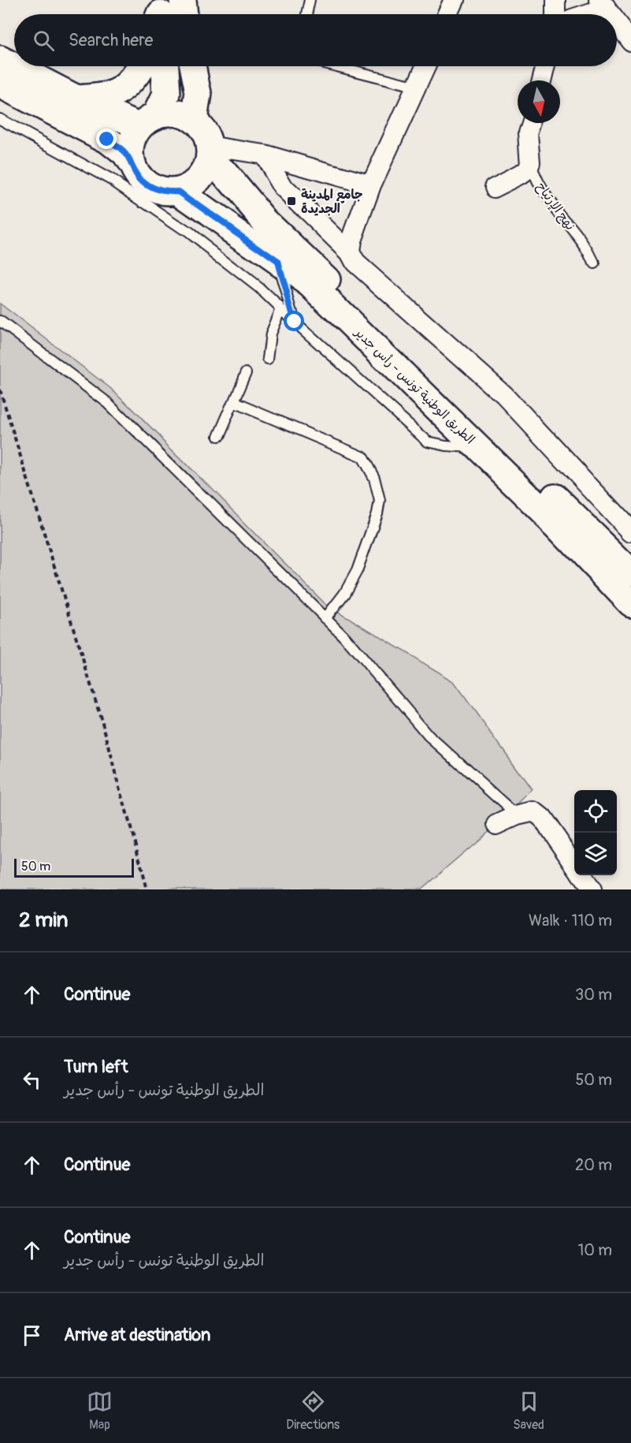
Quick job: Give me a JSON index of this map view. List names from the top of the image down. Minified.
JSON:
{"streets":{"main road":["الطريق الوطنية تونس - رأس جدير"],"street":["نهج الإرتياح"]},"places":{"transit":["جامع المدينة الجديدة"]},"scale_bar":"50 m","north":"bottom","page":{"search":"Search here","scale":"50 m","heading":["2 min","Walk · 110 m"],"list":[["Continue","30 m"],["Turn left","الطريق الوطنية تونس - رأس جدير","50 m"],["Continue","20 m"],["Continue","الطريق الوطنية تونس - رأس جدير","10 m"],"Arrive at destination"],"nav":["Map","Directions","Saved"]}}
